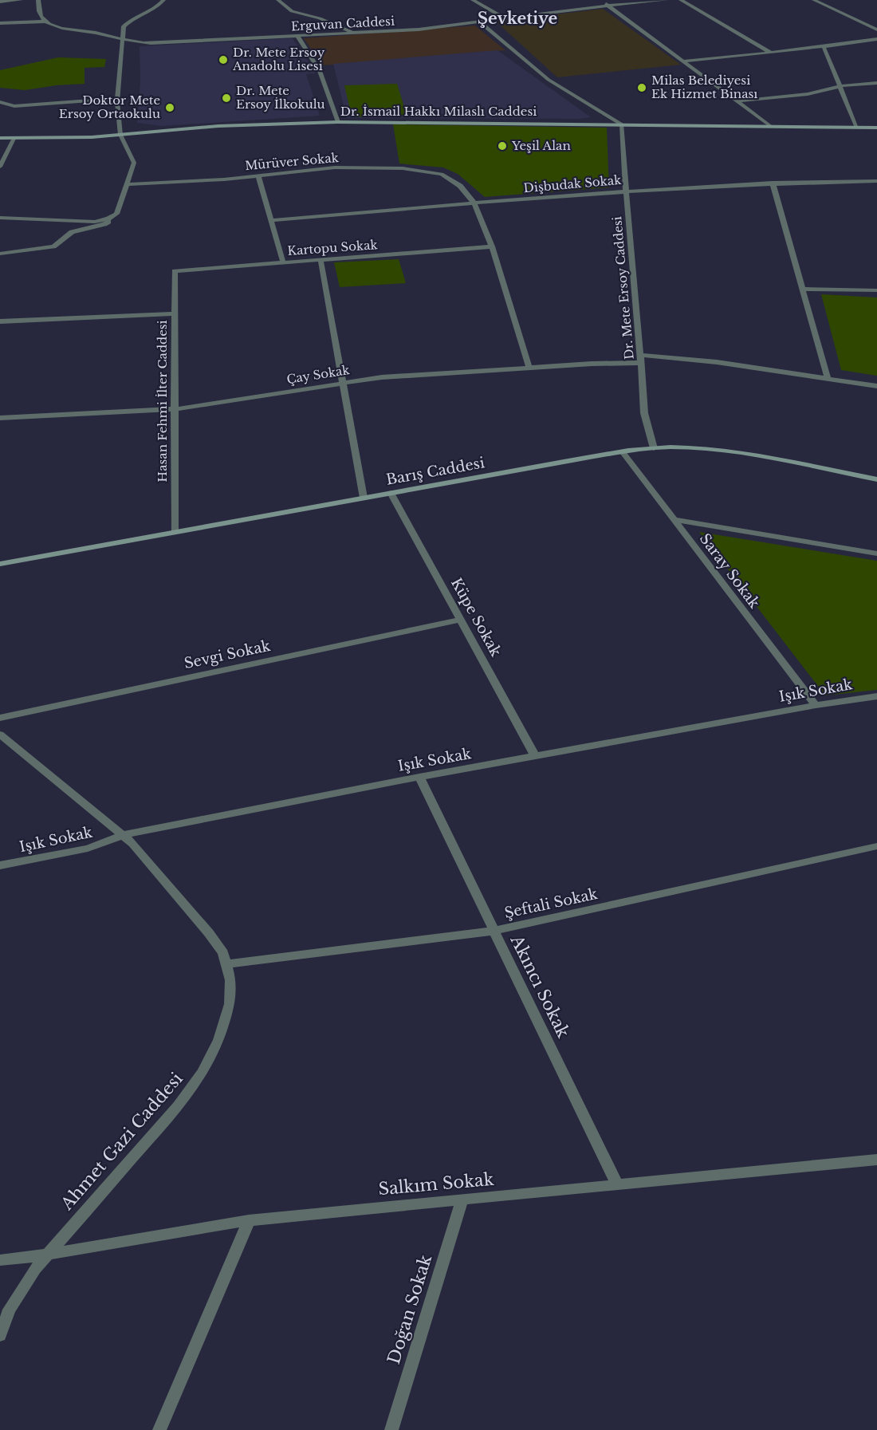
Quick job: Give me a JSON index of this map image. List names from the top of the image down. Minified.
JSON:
{"streets":{"street":["Erguvan Caddesi","Dr. İsmail Hakkı Milaslı Caddesi","Mürüver Sokak","Dişbudak Sokak","Kartopu Sokak","Dr. Mete Ersoy Caddesi","Çay Sokak","Hasan Fehmi İlter Caddesi","Barış Caddesi","Saray Sokak","Küpe Sokak","Sevgi Sokak","Işık Sokak","Şeftali Sokak","Akıncı Sokak","Ahmet Gazi Caddesi","Salkım Sokak","Doğan Sokak"]},"crossings":[["Dr. İsmail Hakkı Milaslı Caddesi","Dr. Mete Ersoy Caddesi"],["Mürüver Sokak","Dişbudak Sokak"],["Mürüver Sokak","Kartopu Sokak"],["Mürüver Sokak","Çay Sokak"],["Dişbudak Sokak","Dr. Mete Ersoy Caddesi"],["Kartopu Sokak","Hasan Fehmi İlter Caddesi"],["Dr. Mete Ersoy Caddesi","Çay Sokak"],["Dr. Mete Ersoy Caddesi","Barış Caddesi"],["Çay Sokak","Hasan Fehmi İlter Caddesi"],["Hasan Fehmi İlter Caddesi","Barış Caddesi"],["Barış Caddesi","Saray Sokak"],["Barış Caddesi","Küpe Sokak"],["Saray Sokak","Işık Sokak"],["Küpe Sokak","Sevgi Sokak"],["Küpe Sokak","Işık Sokak"],["Işık Sokak","Akıncı Sokak"],["Işık Sokak","Ahmet Gazi Caddesi"],["Şeftali Sokak","Akıncı Sokak"],["Şeftali Sokak","Ahmet Gazi Caddesi"],["Akıncı Sokak","Salkım Sokak"],["Ahmet Gazi Caddesi","Salkım Sokak"],["Salkım Sokak","Doğan Sokak"]],"districts":["Şevketiye"],"places":["Dr. Mete Ersoy Anadolu Lisesi","Milas Belediyesi Ek Hizmet Binası","Dr. Mete Ersoy İlkokulu","Doktor Mete Ersoy Ortaokulu","Yeşil Alan"]}
